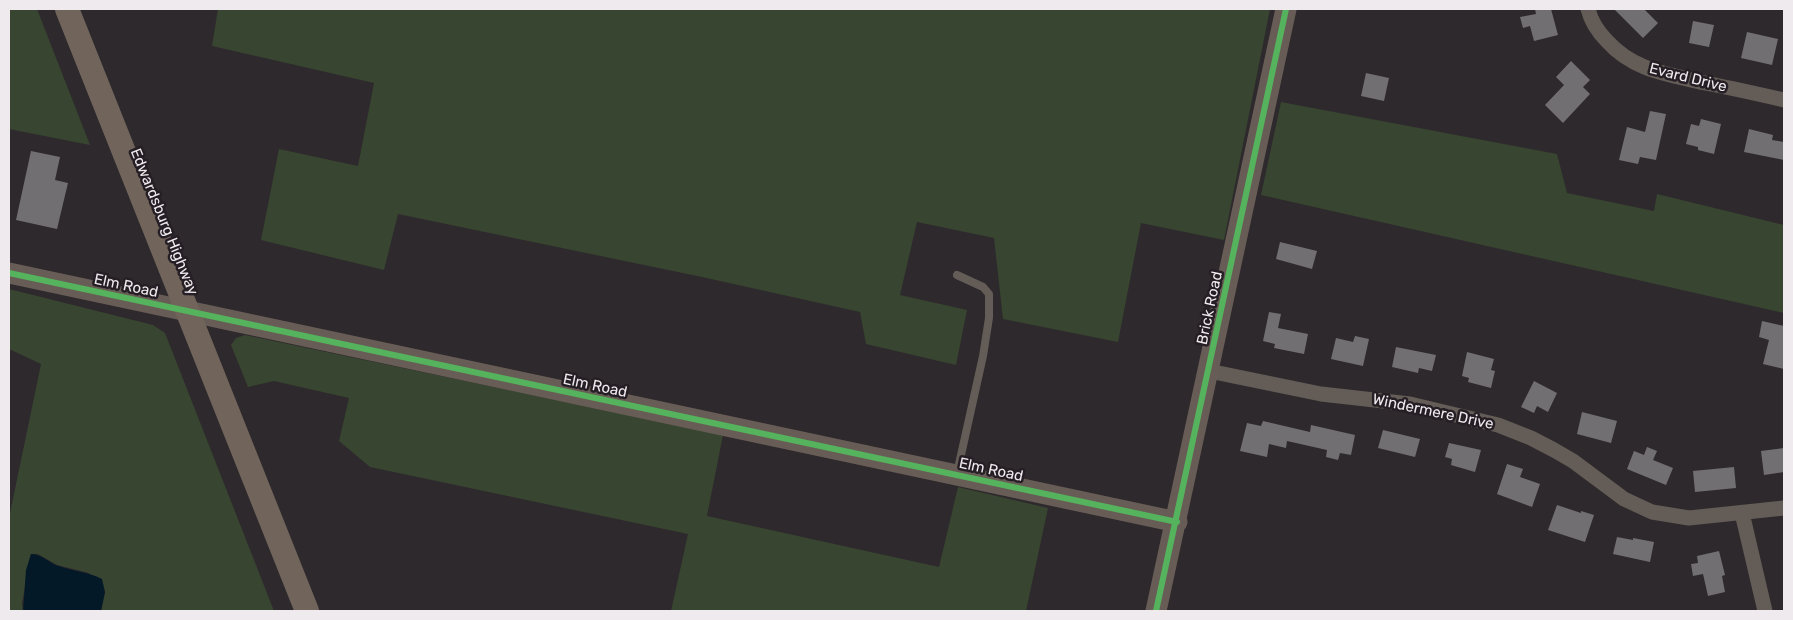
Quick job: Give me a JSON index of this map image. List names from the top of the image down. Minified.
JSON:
{"streets":{"main road":["Edwardsburg Highway"],"street":["Evard Drive","Elm Road","Brick Road","Windermere Drive"]},"crossings":[["Edwardsburg Highway","Elm Road"],["Elm Road","Brick Road"],["Brick Road","Windermere Drive"]]}
